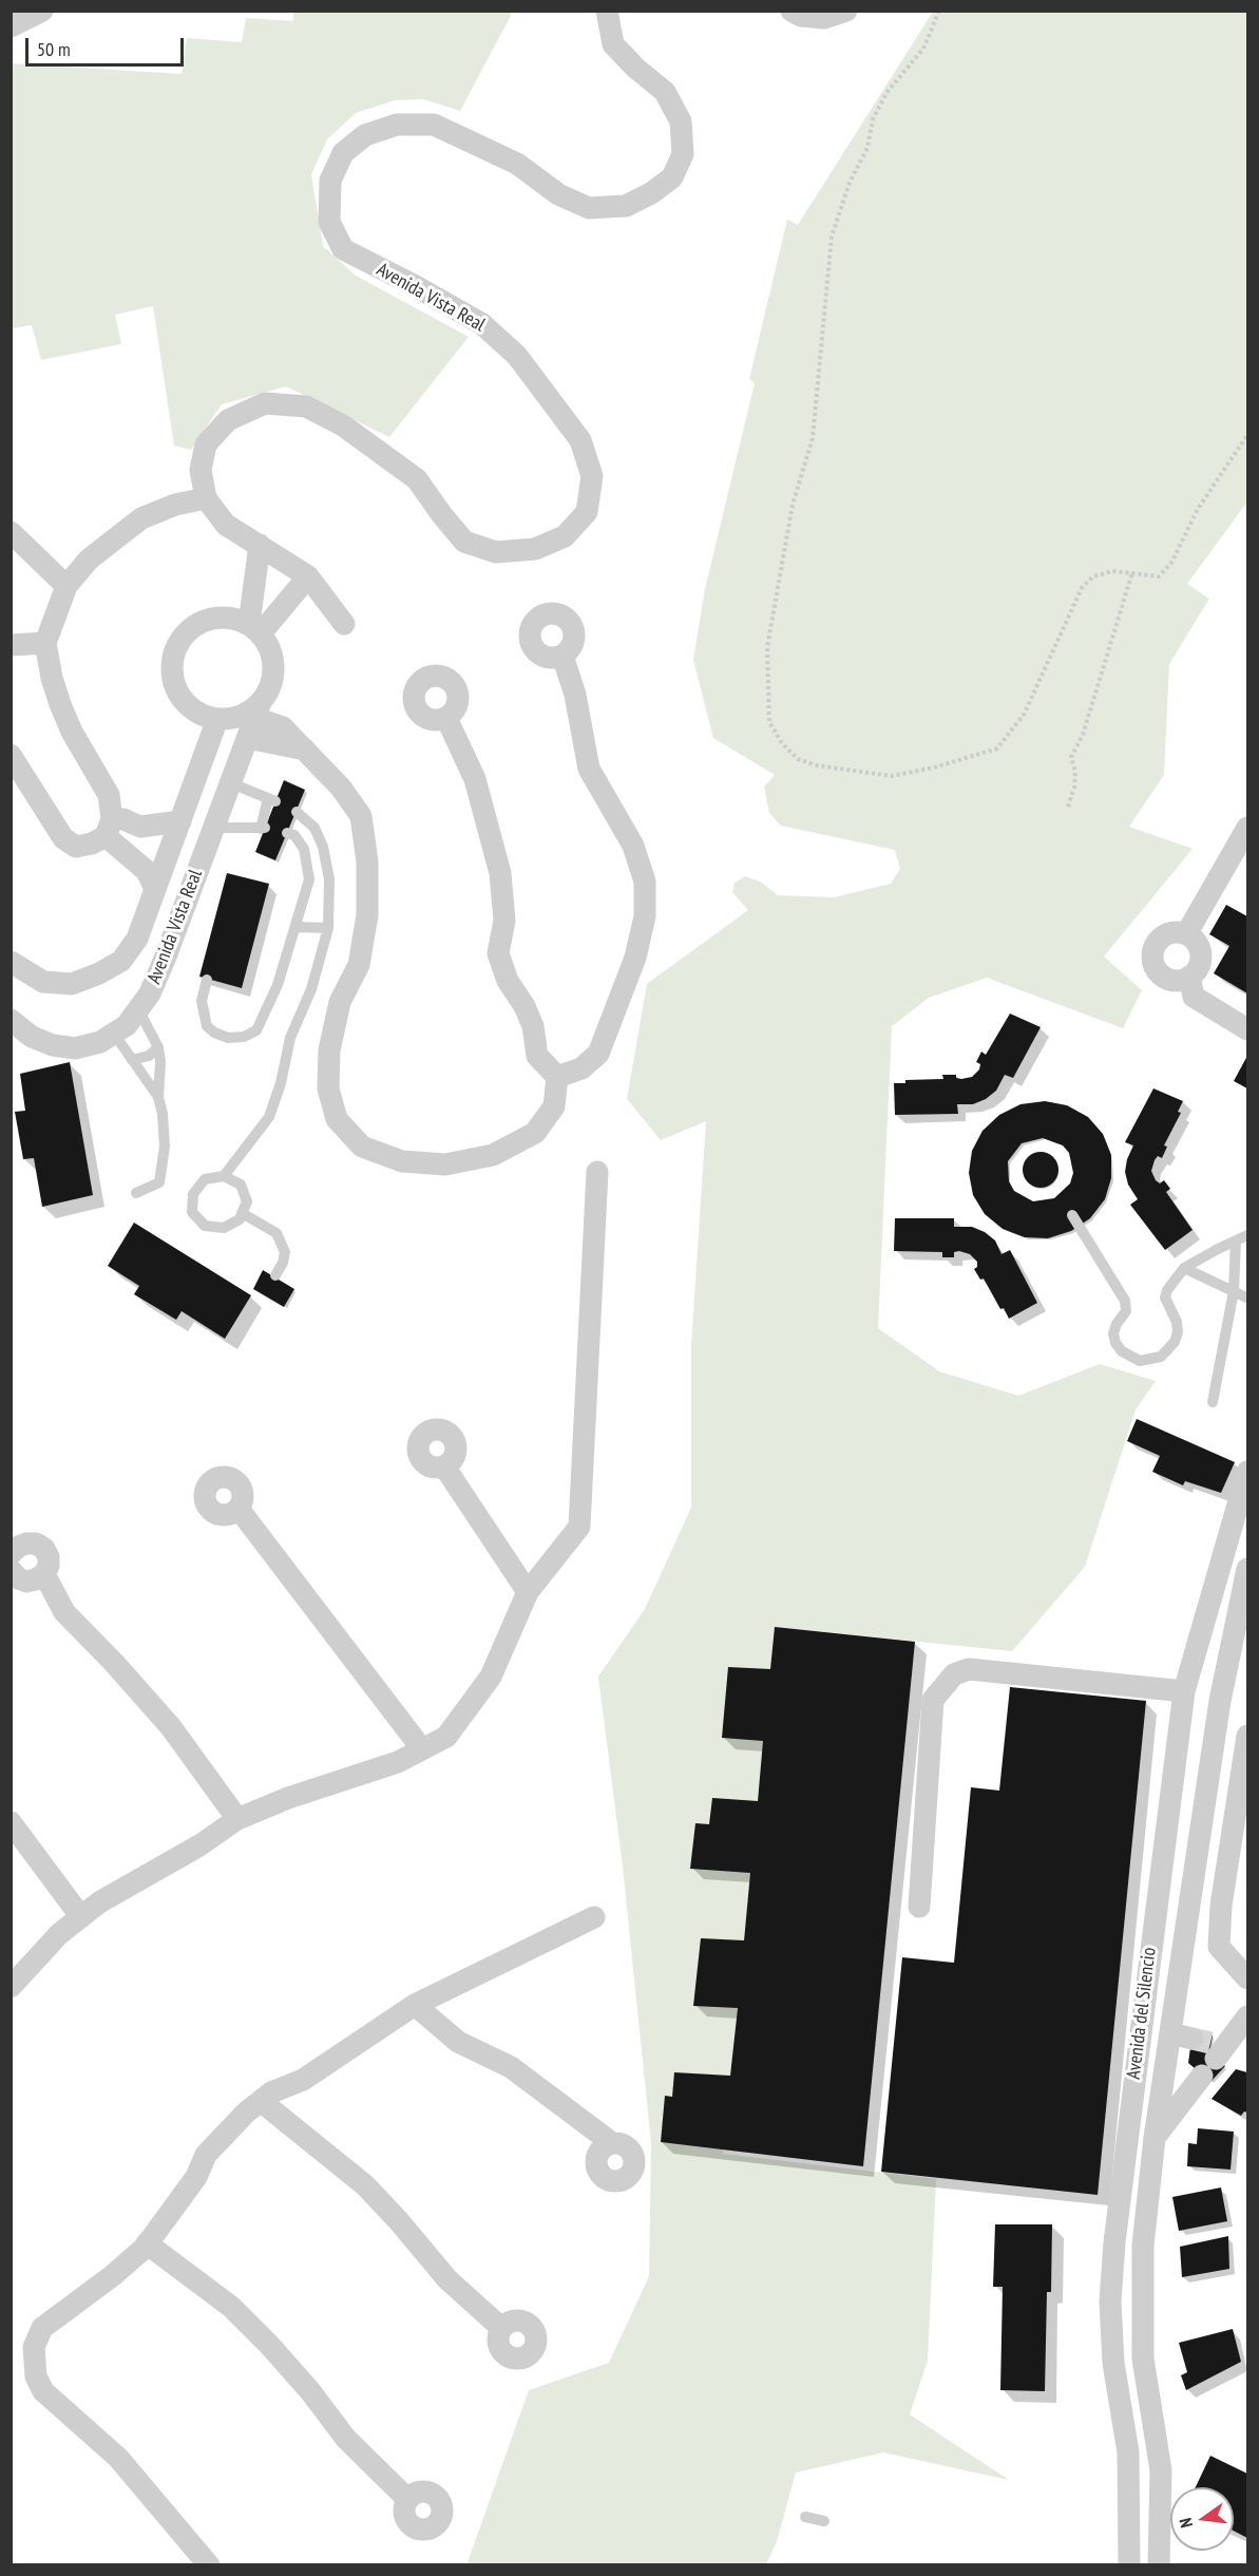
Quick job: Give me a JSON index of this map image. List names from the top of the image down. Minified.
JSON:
{"streets":{"street":["Avenida Vista Real","Avenida del Silencio"]},"scale_bar":"50 m","north":"left"}
